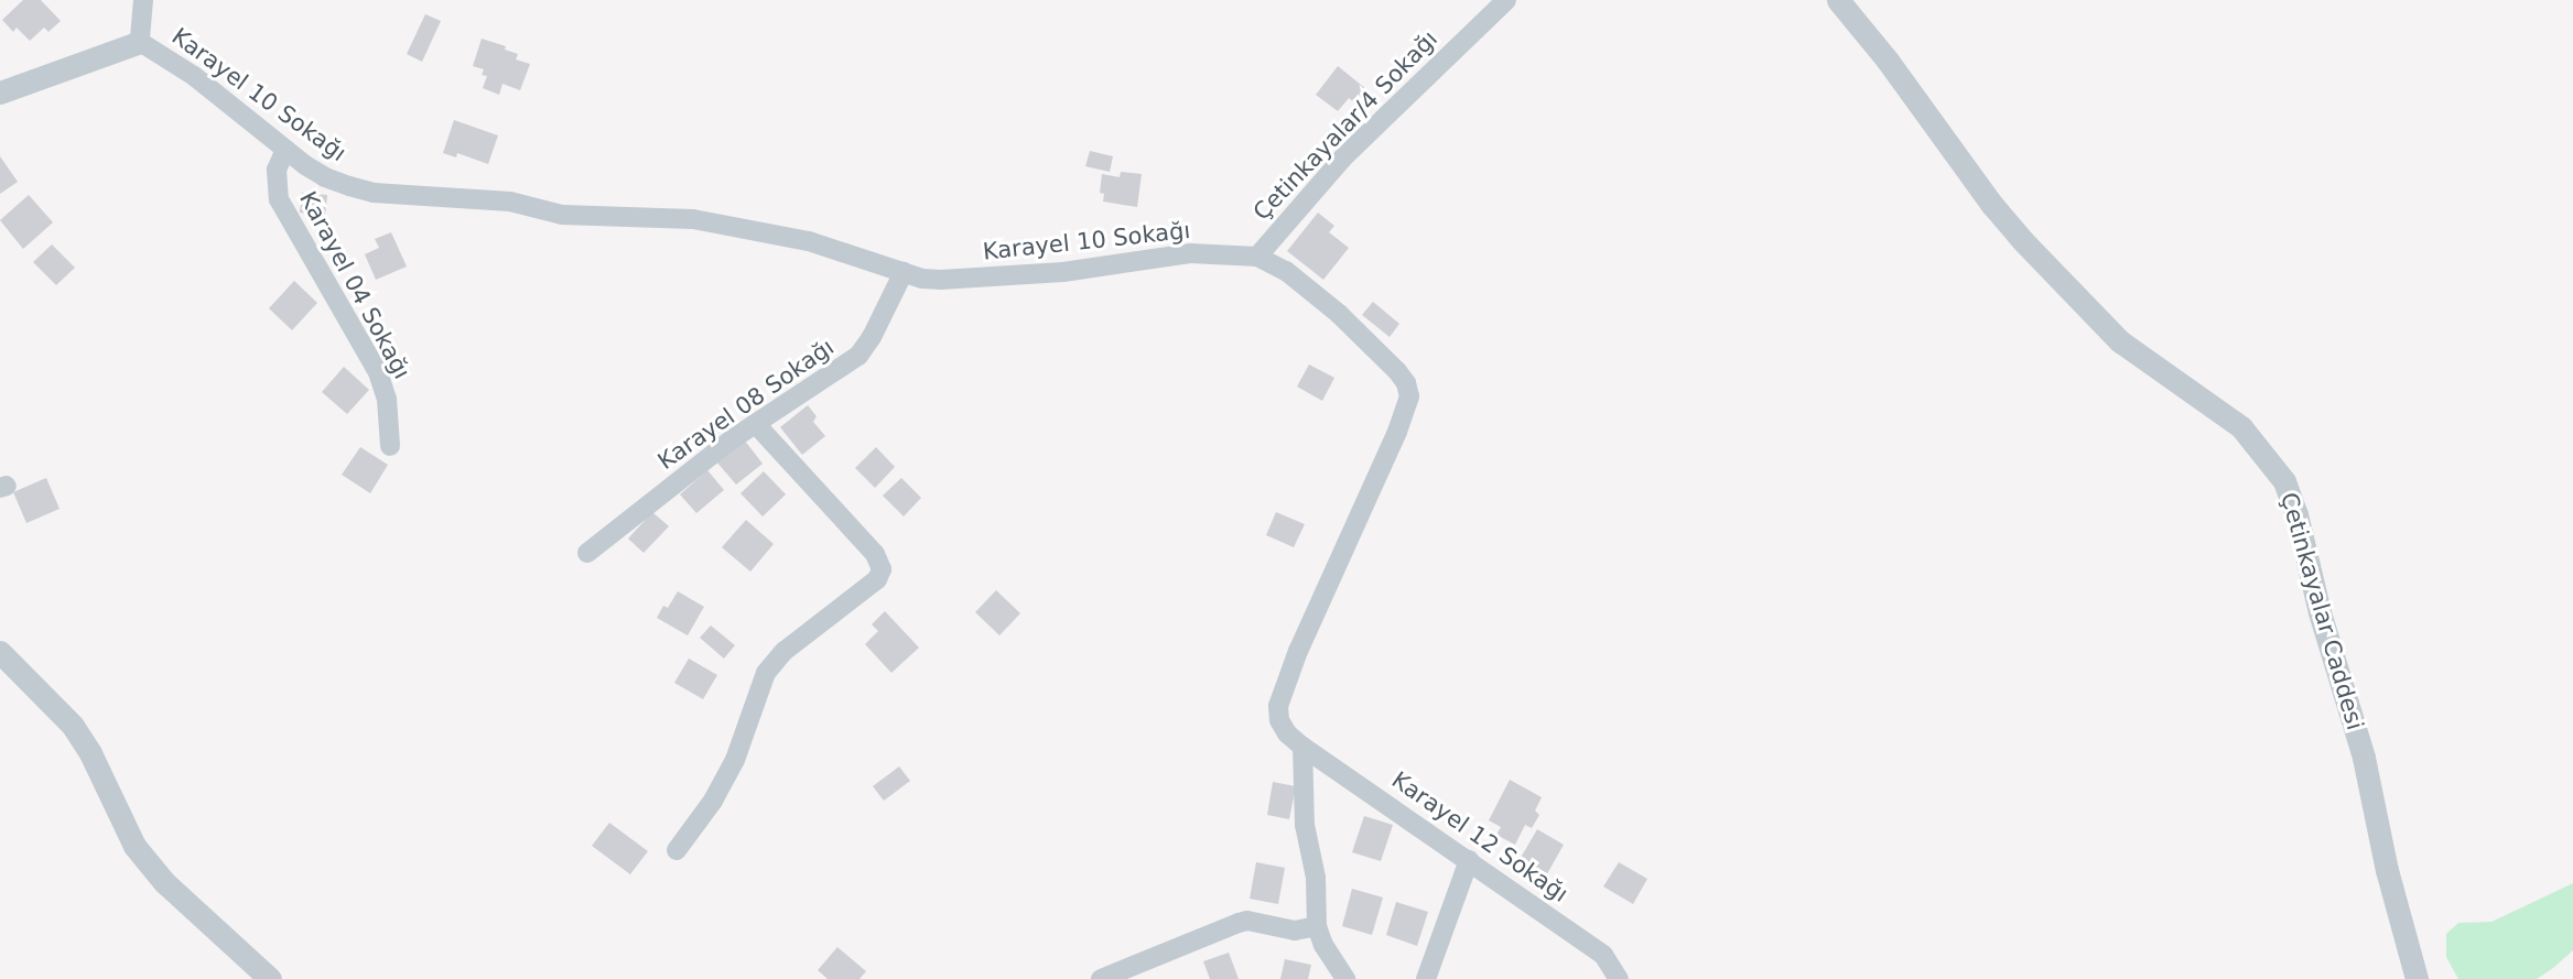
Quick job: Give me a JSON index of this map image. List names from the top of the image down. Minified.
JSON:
{"streets":{"street":["Karayel 10 Sokağı","Çetinkayalar/4 Sokağı","Karayel 04 Sokağı","Karayel 08 Sokağı","Çetinkayalar Caddesi","Karayel 12 Sokağı"]},"crossings":[["Karayel 10 Sokağı","Çetinkayalar/4 Sokağı"],["Karayel 10 Sokağı","Karayel 04 Sokağı"],["Karayel 10 Sokağı","Karayel 08 Sokağı"],["Karayel 10 Sokağı","Karayel 12 Sokağı"]]}
